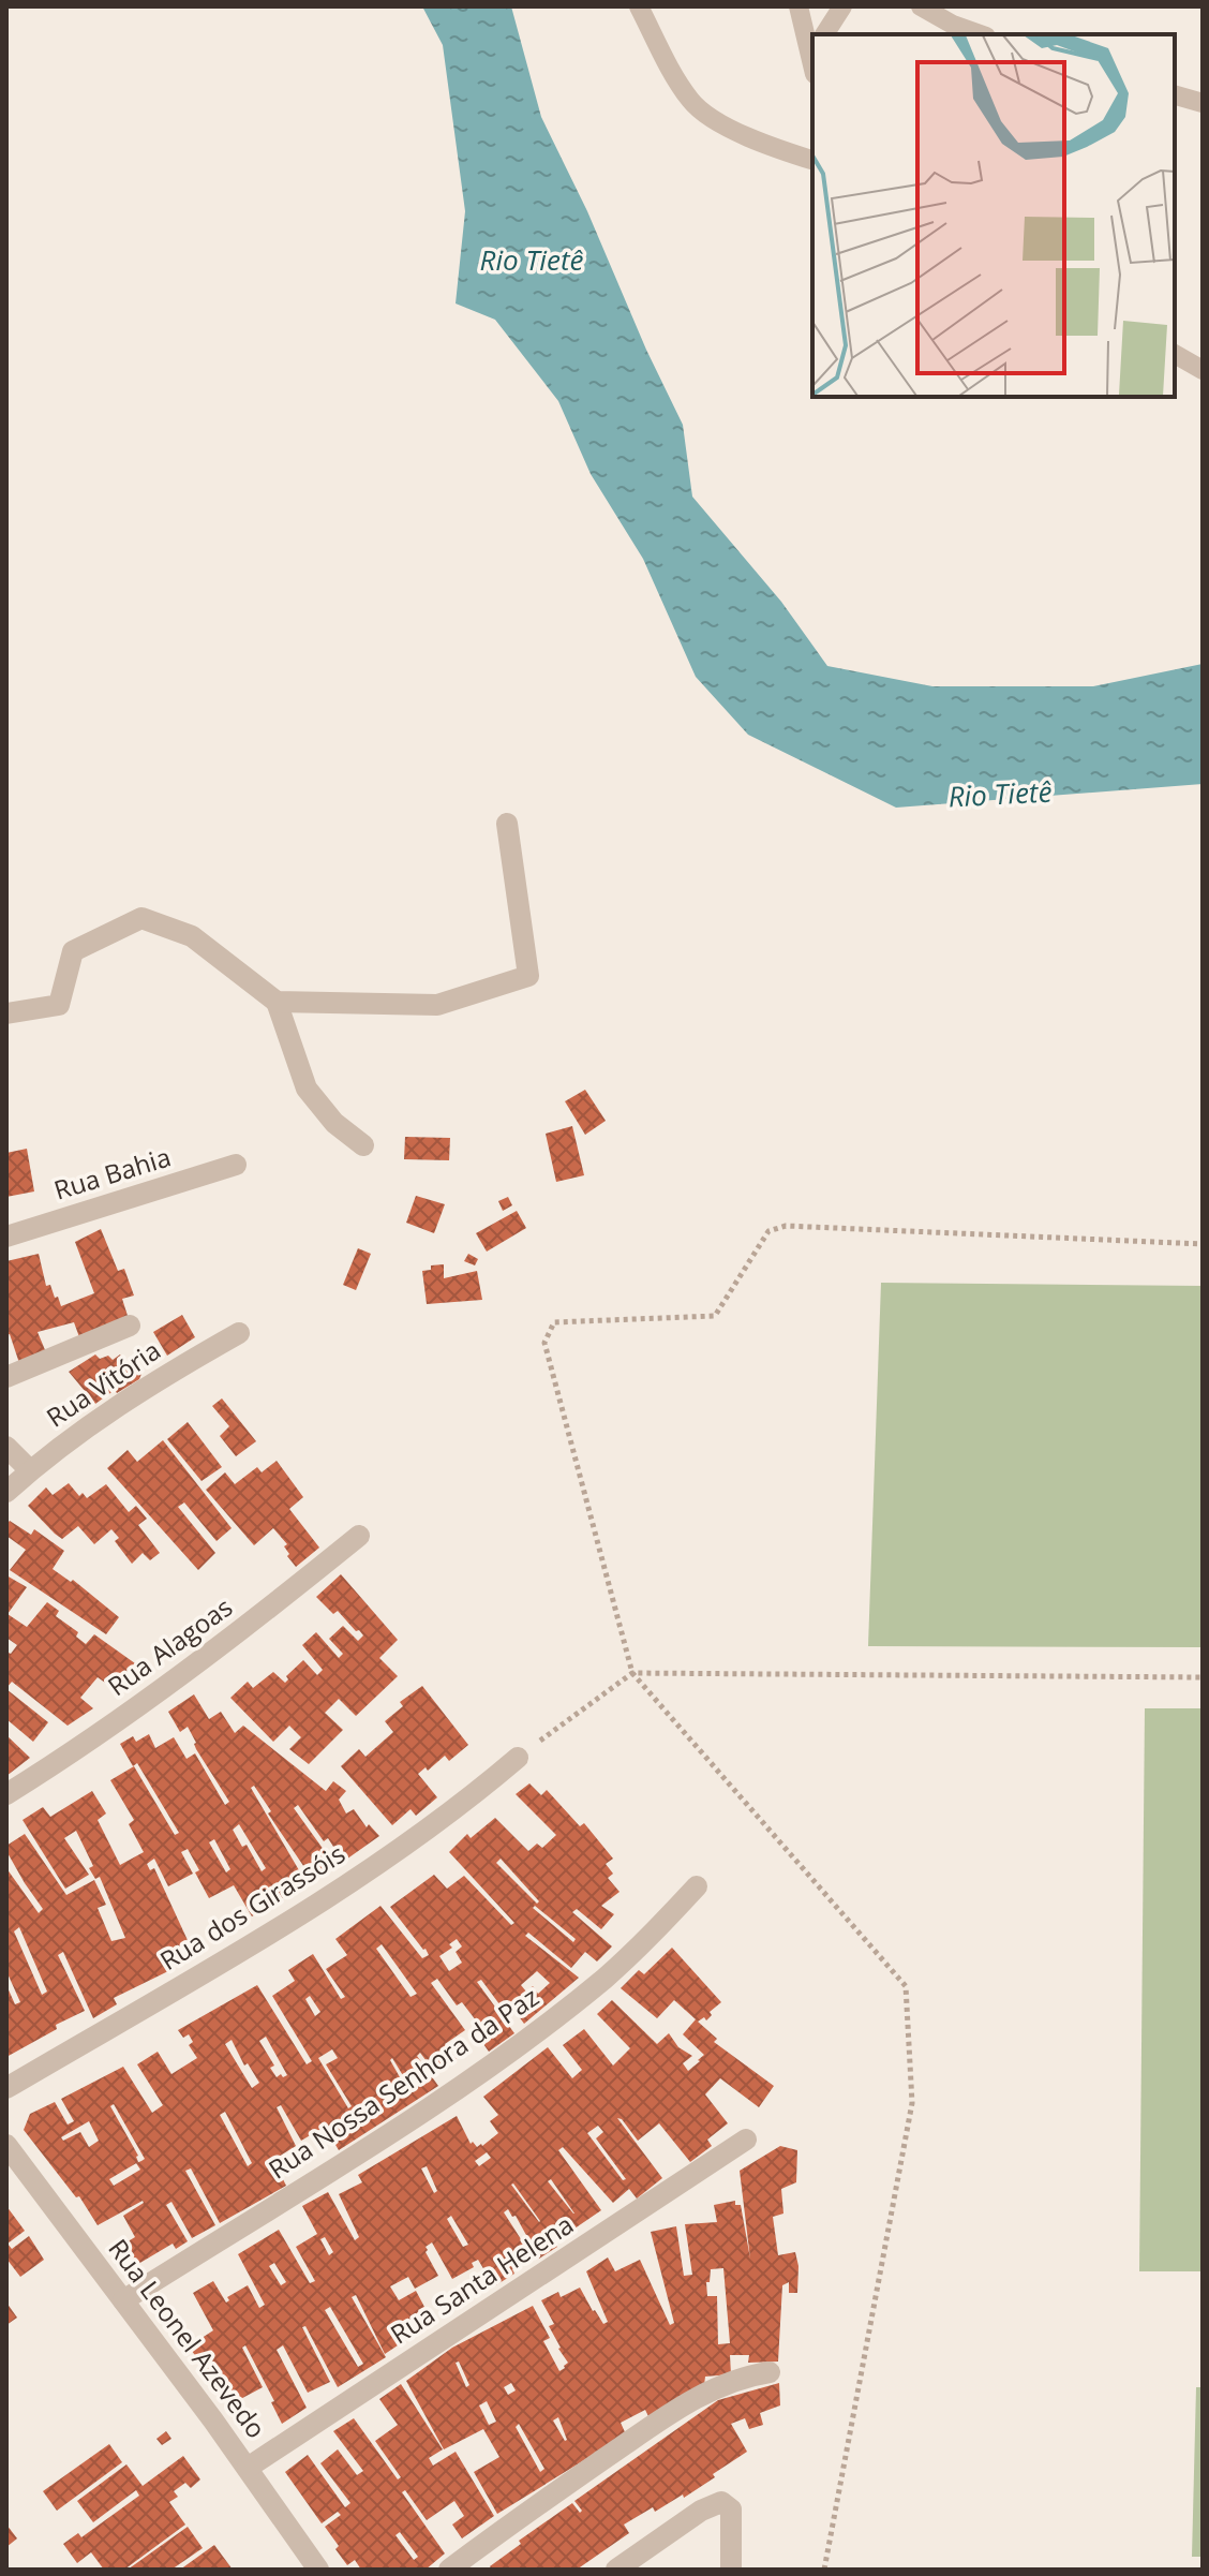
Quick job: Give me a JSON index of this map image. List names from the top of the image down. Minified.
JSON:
{"streets":{"street":["Rua Bahia","Rua Vitória","Rua Alagoas","Rua dos Girassóis","Rua Nossa Senhora da Paz","Rua Santa Helena","Rua Leonel Azevedo"]},"crossings":[["Rua Nossa Senhora da Paz","Rua Leonel Azevedo"],["Rua Santa Helena","Rua Leonel Azevedo"]],"water":["Rio Tietê"]}
